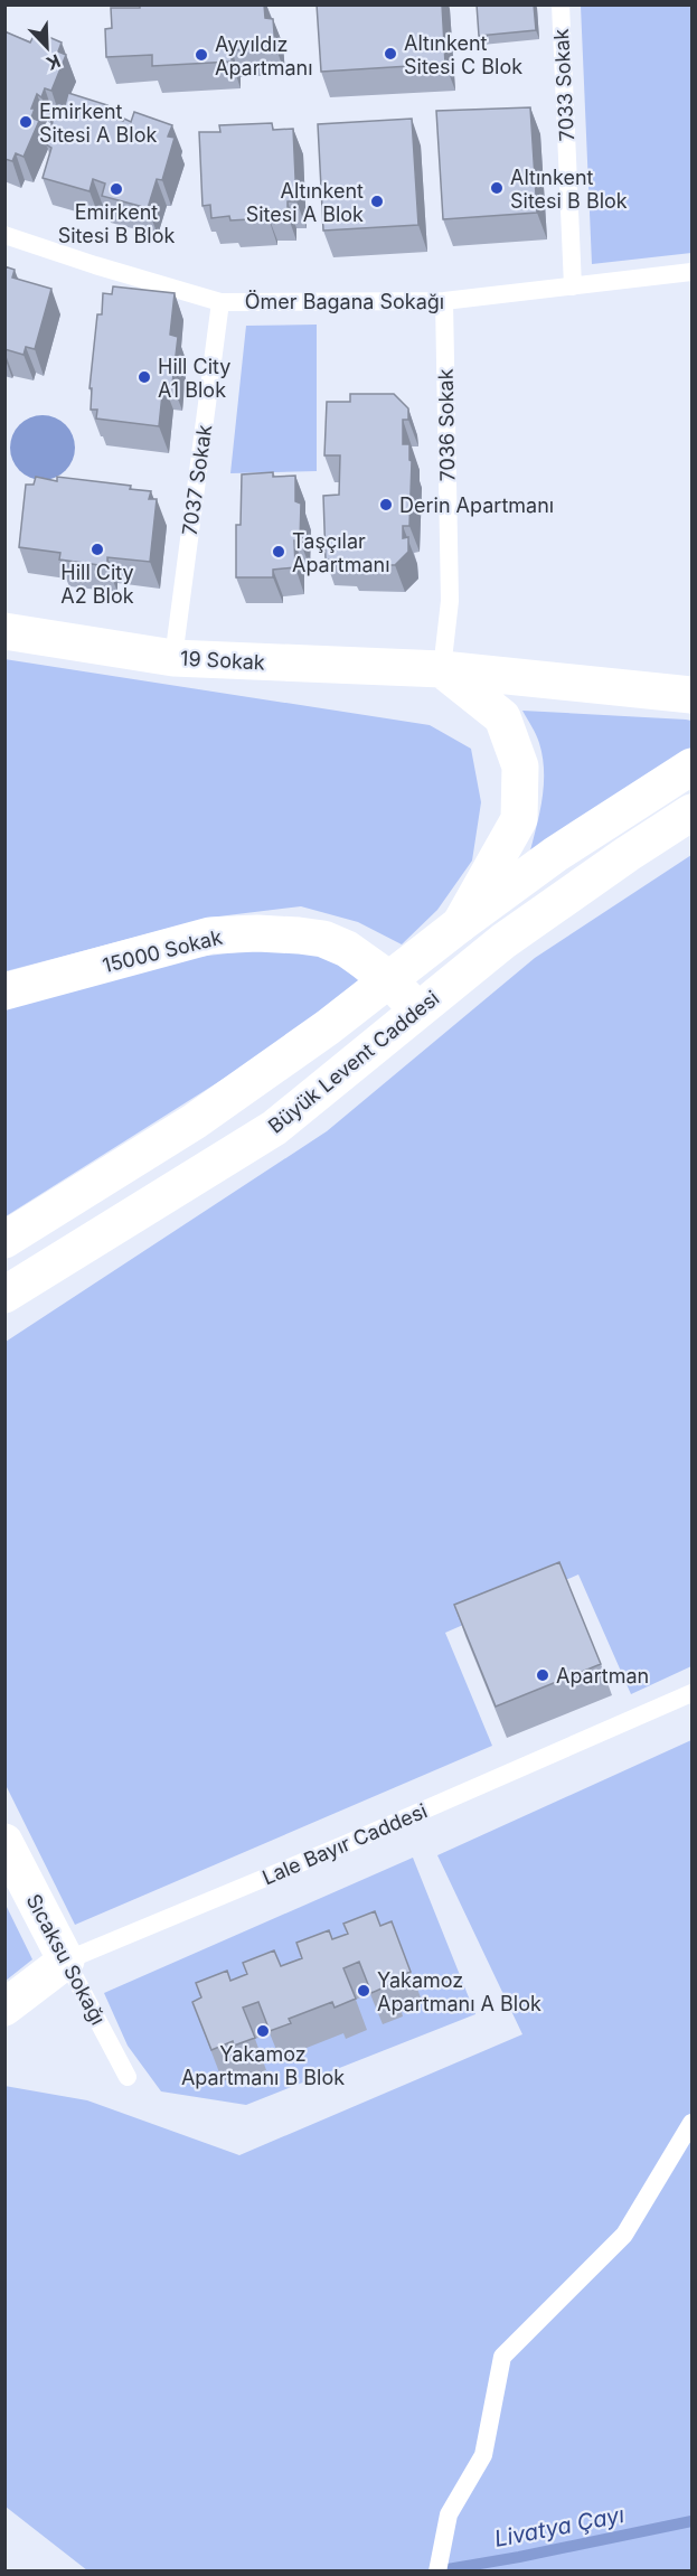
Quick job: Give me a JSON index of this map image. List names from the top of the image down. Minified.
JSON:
{"streets":{"street":["19 Sokak","15000 Sokak","Büyük Levent Caddesi","Lale Bayır Caddesi","Sıcaksu Sokağı"],"lane":["7033 Sokak","Ömer Bagana Sokağı","7036 Sokak","7037 Sokak"]},"crossings":[["7033 Sokak","Ömer Bagana Sokağı"],["Ömer Bagana Sokağı","7036 Sokak"],["Ömer Bagana Sokağı","7037 Sokak"],["7036 Sokak","19 Sokak"],["7037 Sokak","19 Sokak"],["15000 Sokak","Büyük Levent Caddesi"],["Lale Bayır Caddesi","Sıcaksu Sokağı"]],"water":["Livatya Çayı"],"places":["Altınkent Sitesi C Blok","Ayyıldız Apartmanı","Emirkent Sitesi A Blok","Altınkent Sitesi B Blok","Emirkent Sitesi B Blok","Altınkent Sitesi A Blok","Hill City A1 Blok","Derin Apartmanı","Hill City A2 Blok","Taşçılar Apartmanı","Apartman","Yakamoz Apartmanı A Blok","Yakamoz Apartmanı B Blok"],"north":"bottom right"}
